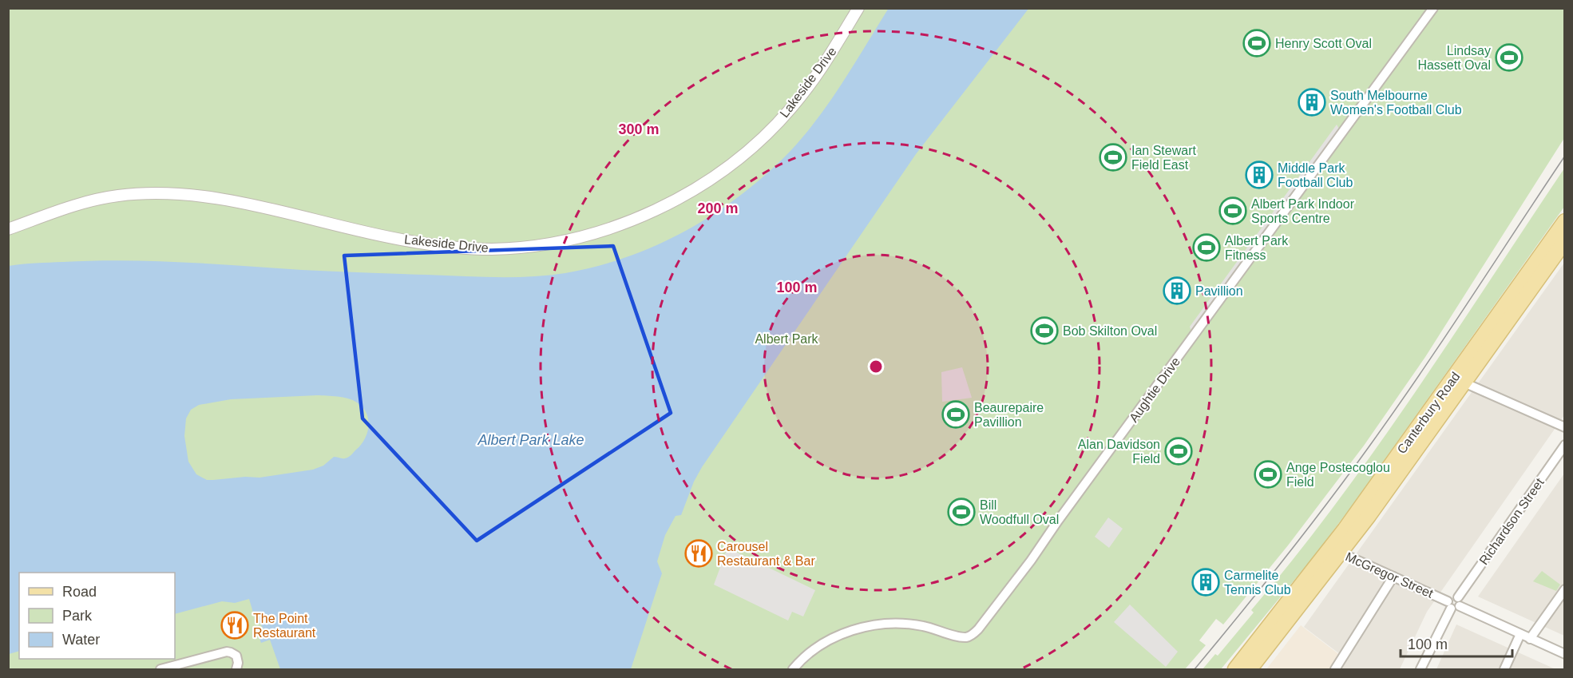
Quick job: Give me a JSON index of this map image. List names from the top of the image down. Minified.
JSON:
{"streets":{"main road":["Canterbury Road"],"street":["Lakeside Drive","Aughtie Drive","Richardson Street","McGregor Street"]},"crossings":[["Canterbury Road","McGregor Street"],["Richardson Street","McGregor Street"]],"water":["Albert Park Lake"],"parks":["Albert Park"],"places":{"sports":["Henry Scott Oval","Lindsay Hassett Oval","Ian Stewart Field East","Albert Park Indoor Sports Centre","Albert Park Fitness","Bob Skilton Oval","Beaurepaire Pavillion","Alan Davidson Field","Ange Postecoglou Field","Bill Woodfull Oval"],"building":["South Melbourne Women's Football Club","Middle Park Football Club","Pavillion","Carmelite Tennis Club"],"restaurant":["Carousel Restaurant & Bar","The Point Restaurant"]},"legend":["Road","Park","Water"],"scale_bar":"100 m","rings":["300 m","200 m","100 m"]}
